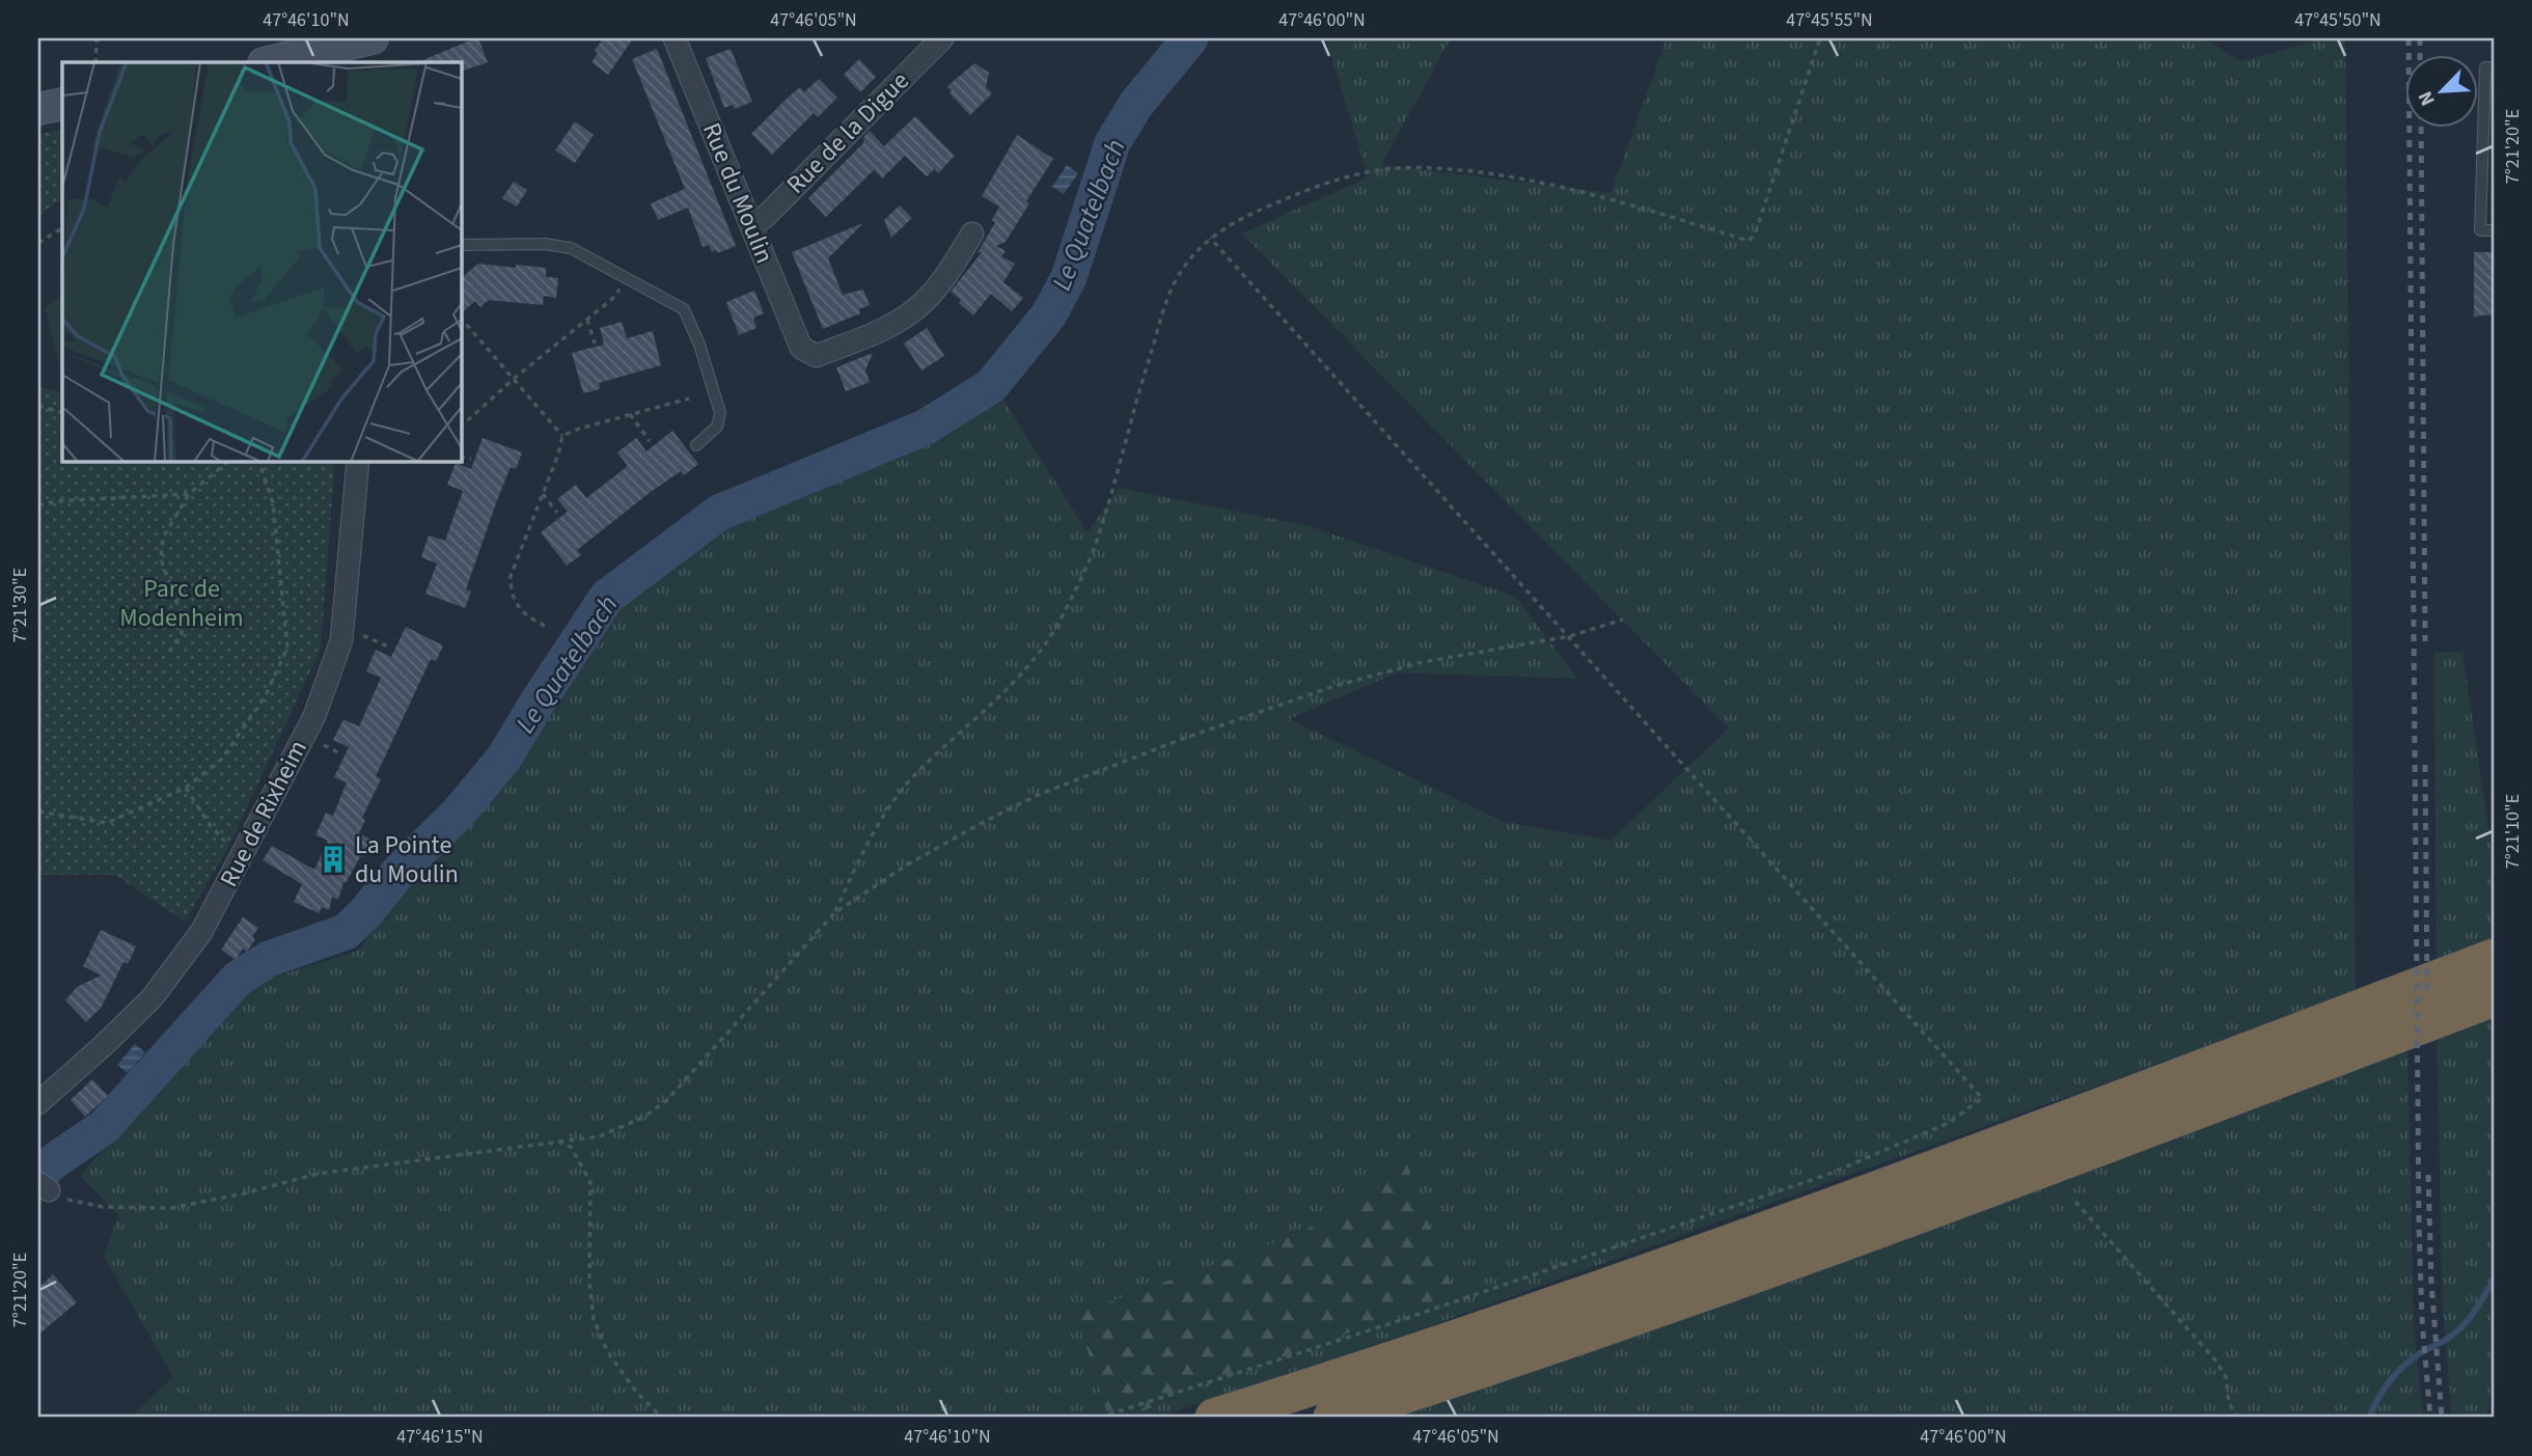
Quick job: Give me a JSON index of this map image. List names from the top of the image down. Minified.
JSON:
{"streets":{"street":["Rue de la Digue","Rue du Moulin","Rue de Rixheim"]},"crossings":[["Rue de la Digue","Rue du Moulin"]],"water":["Le Quatelbach"],"parks":["Parc de Modenheim"],"places":{"building":["La Pointe du Moulin"]},"north":"bottom left","coordinates":["47°46'10\"N","47°46'05\"N","47°46'00\"N","47°45'55\"N","47°45'50\"N","7°21'20\"E","7°21'30\"E","7°21'10\"E","47°46'15\"N"]}
